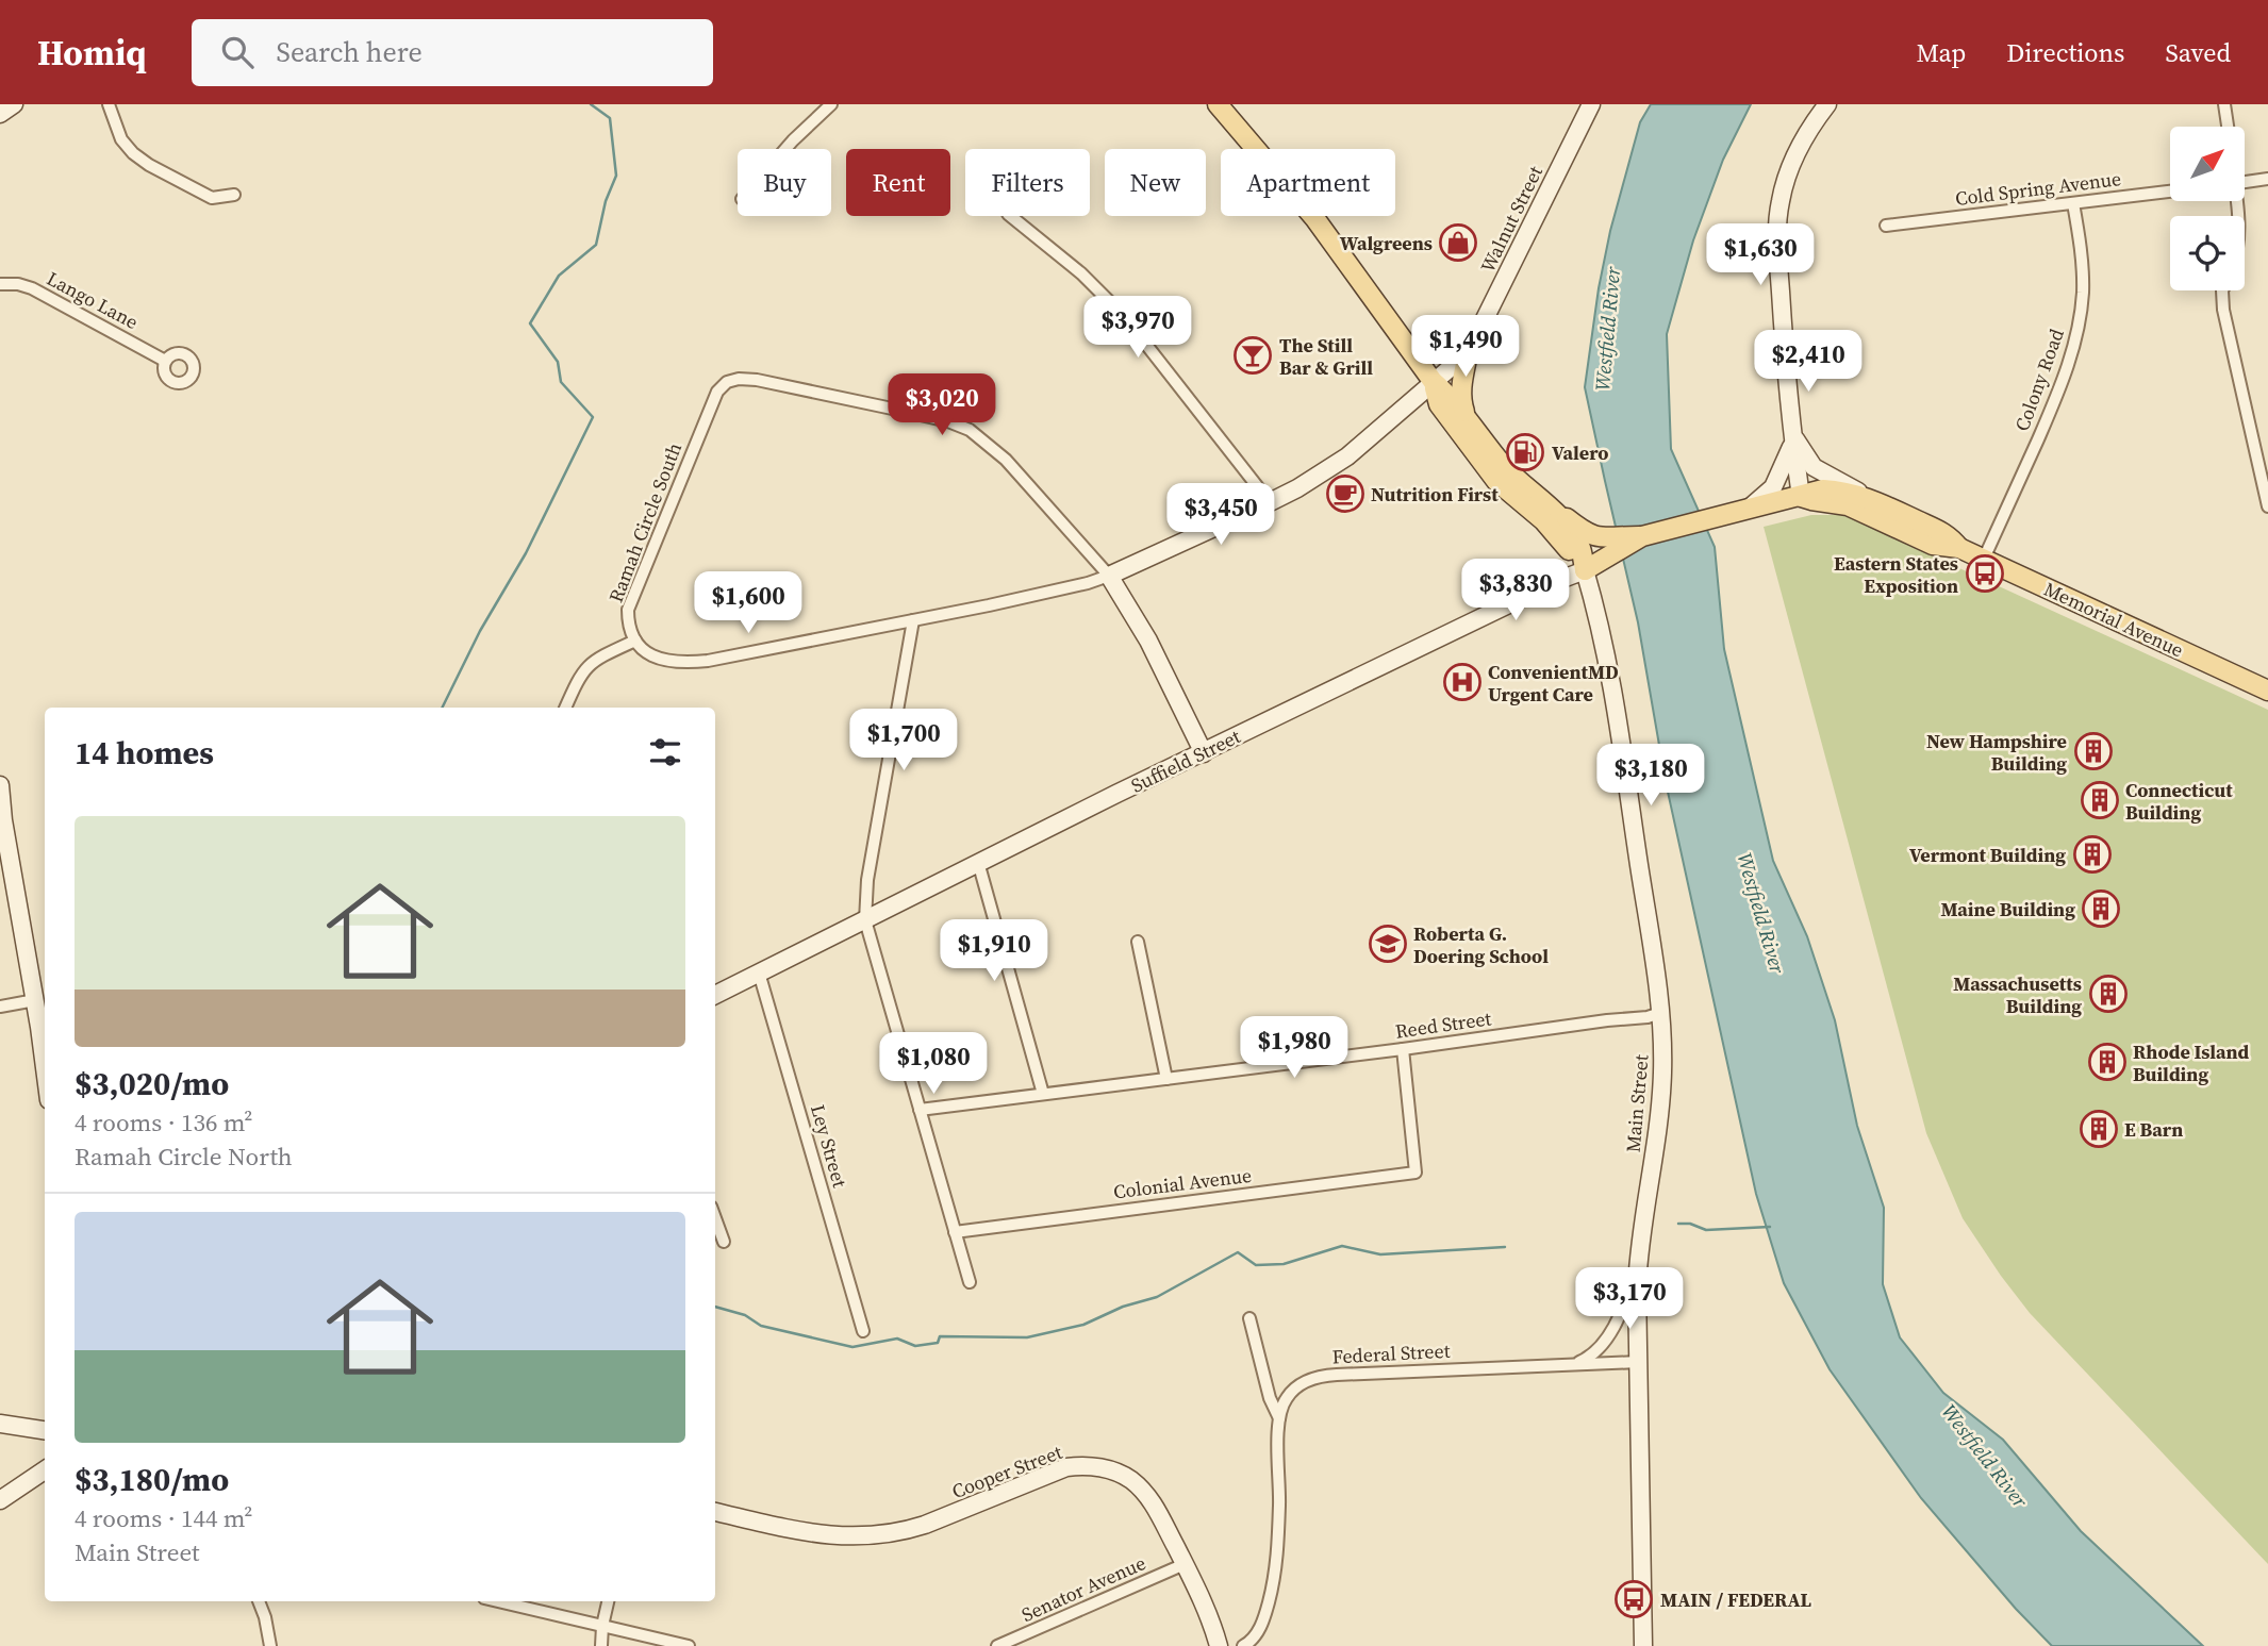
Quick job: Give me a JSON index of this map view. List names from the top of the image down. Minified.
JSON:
{"streets":{"main road":["Walnut Street","Memorial Avenue","Suffield Street","Main Street","Cooper Street"],"street":["Cold Spring Avenue","Lango Lane","Colony Road","Ramah Circle South","Reed Street","Ley Street","Colonial Avenue","Federal Street","Senator Avenue"]},"crossings":[["Cold Spring Avenue","Colony Road"],["Walnut Street","Ramah Circle South"],["Colony Road","Memorial Avenue"],["Memorial Avenue","Suffield Street"],["Suffield Street","Main Street"],["Suffield Street","Ley Street"],["Reed Street","Main Street"],["Reed Street","Colonial Avenue"],["Main Street","Federal Street"],["Cooper Street","Senator Avenue"]],"water":["Westfield River"],"places":{"shop":["Walgreens"],"bar":["The Still Bar & Grill"],"fuel station":["Valero"],"cafe":["Nutrition First"],"bus stop":["Eastern States Exposition","MAIN / FEDERAL"],"hospital":["ConvenientMD Urgent Care"],"building":["New Hampshire Building","Connecticut Building","Vermont Building","Maine Building","Massachusetts Building","Rhode Island Building","E Barn"],"school or university":["Roberta G. Doering School"]},"north":"top right","page":{"header":"Homiq","search":"Search here","nav":["Map","Directions","Saved"],"chip":["Buy","Rent","Filters","New","Apartment"],"price":["$1,630","$3,970","$1,490","$2,410","$3,020","$3,450","$3,830","$1,600","$1,700","$3,180","$1,910","$1,980","$1,080","$3,170"],"heading":"14 homes","list":[{"name":"$3,020/mo","note":"4 rooms · 136 m² · Ramah Circle North"},{"name":"$3,180/mo","note":"4 rooms · 144 m² · Main Street"}]}}
